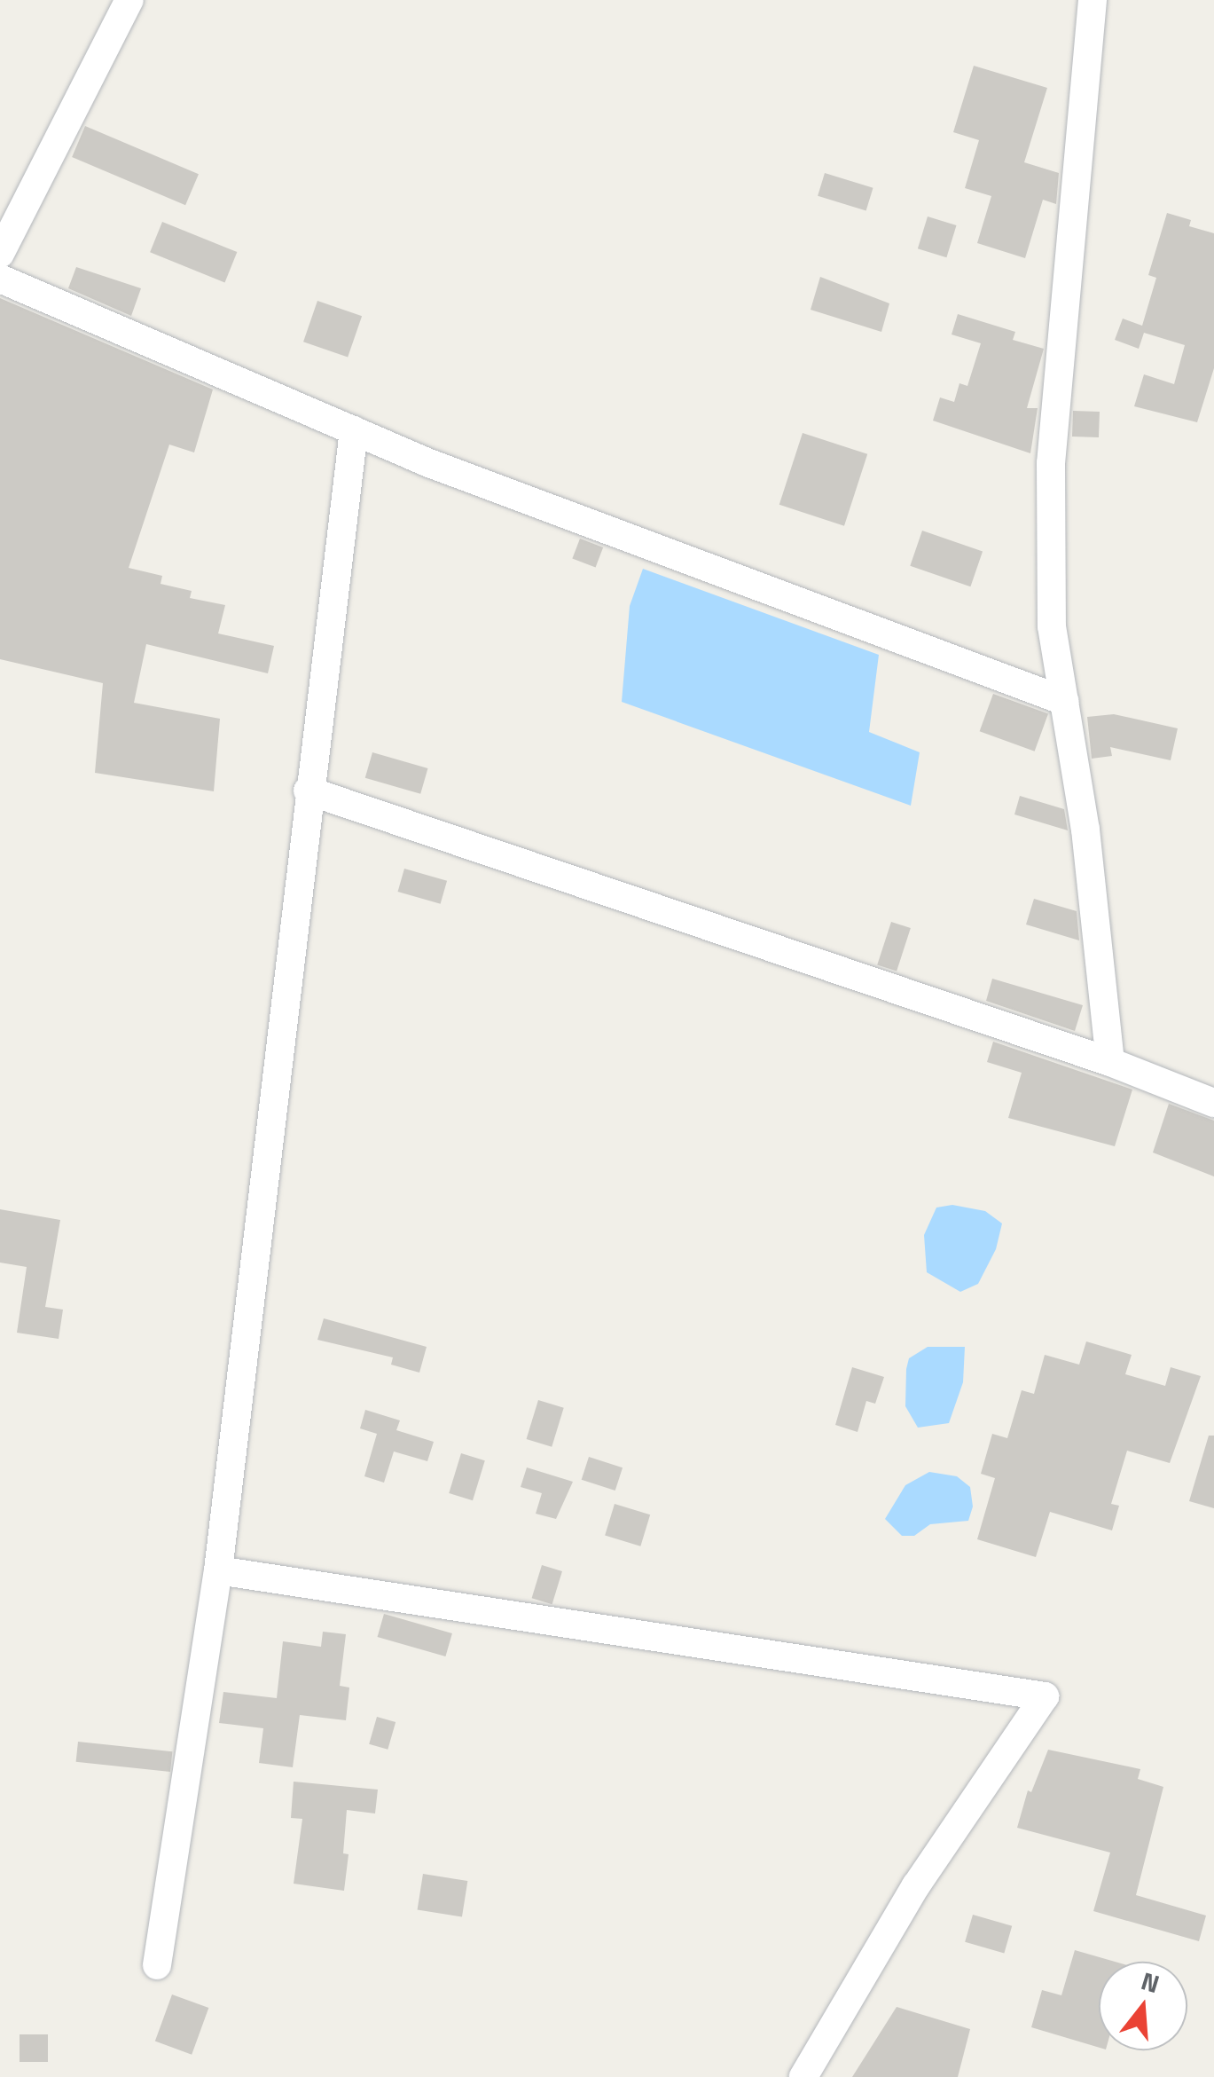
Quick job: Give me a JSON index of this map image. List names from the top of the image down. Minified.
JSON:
{"north":"top"}
